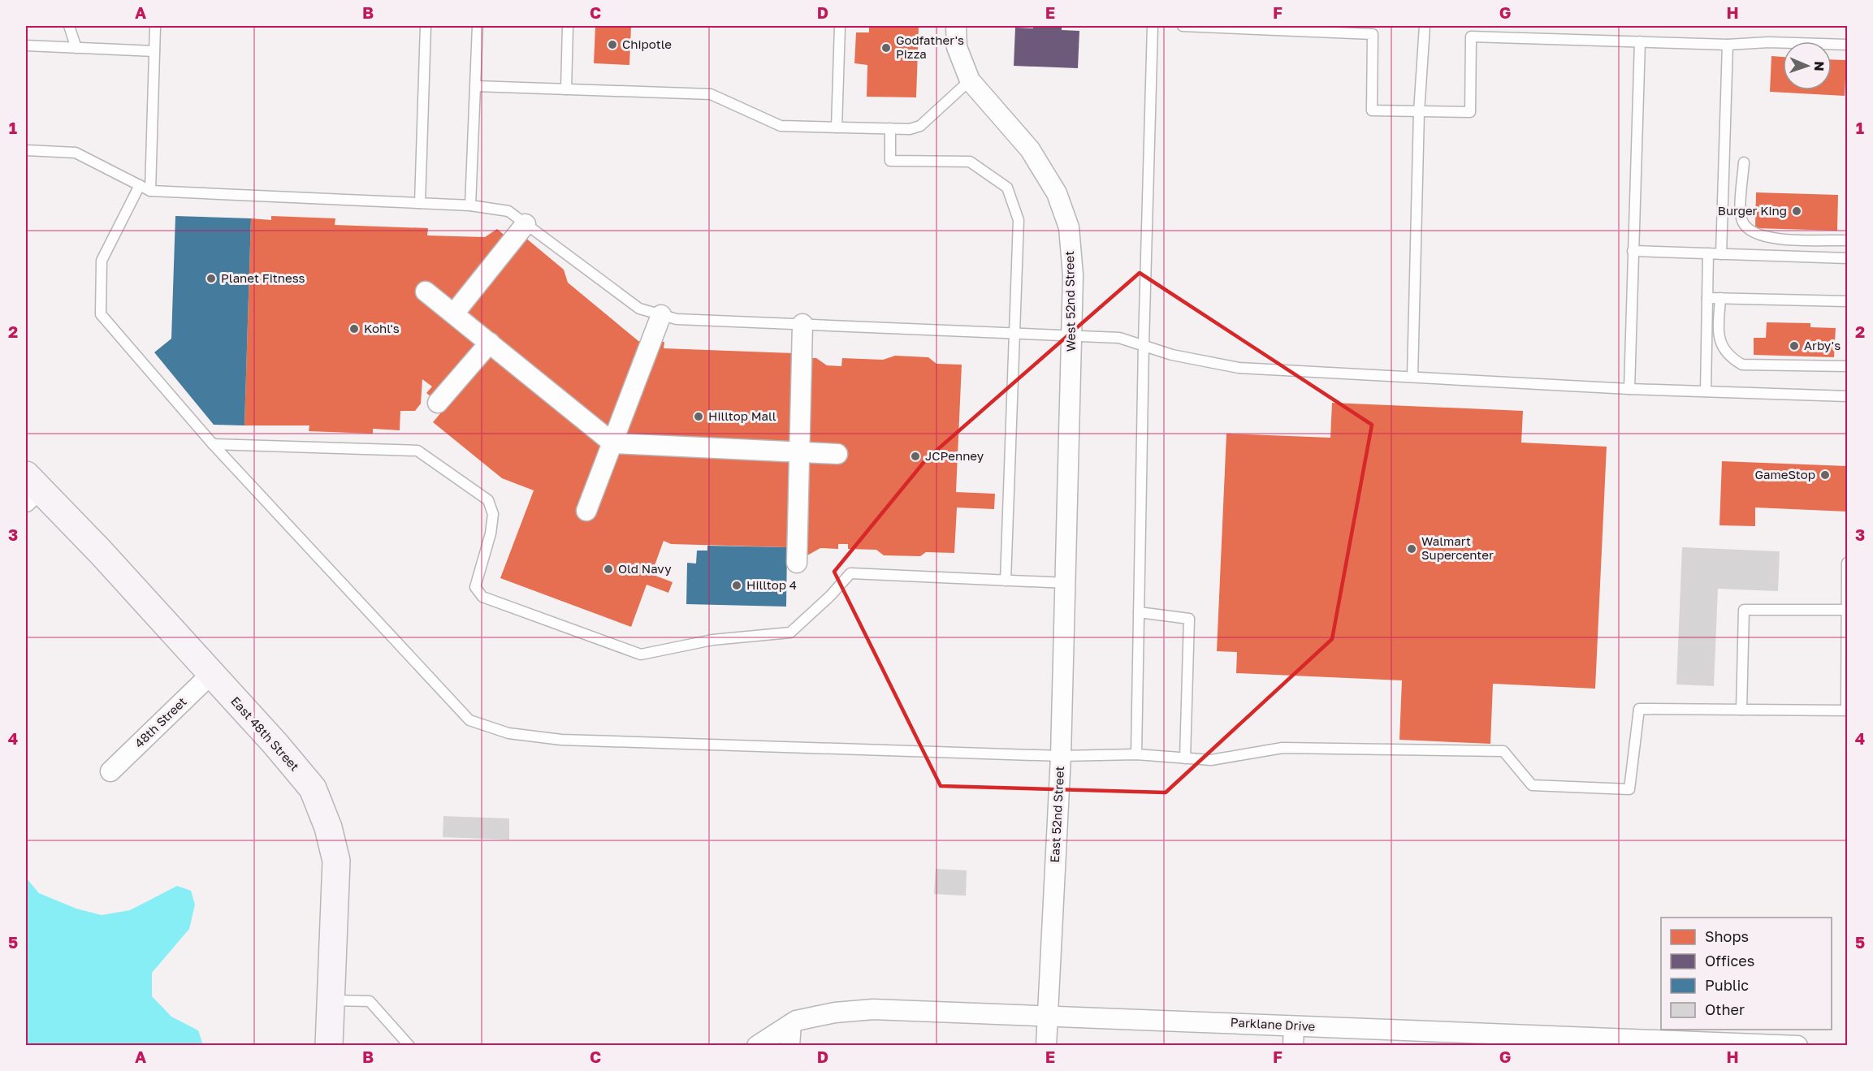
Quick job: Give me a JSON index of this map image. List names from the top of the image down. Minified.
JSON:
{"streets":{"street":["West 52nd Street","48th Street","East 48th Street","East 52nd Street","Parklane Drive"]},"crossings":[["West 52nd Street","East 52nd Street"],["48th Street","East 48th Street"],["East 52nd Street","Parklane Drive"]],"places":["Chipotle","Godfather's Pizza","Burger King","Planet Fitness","Kohl's","Arby's","Hilltop Mall","JCPenney","GameStop","Walmart Supercenter","Old Navy","Hilltop 4"],"legend":["Shops","Offices","Public","Other"],"north":"right","grid":{"columns":["A","B","C","D","E","F","G","H"],"rows":["1","2","3","4","5"]}}
